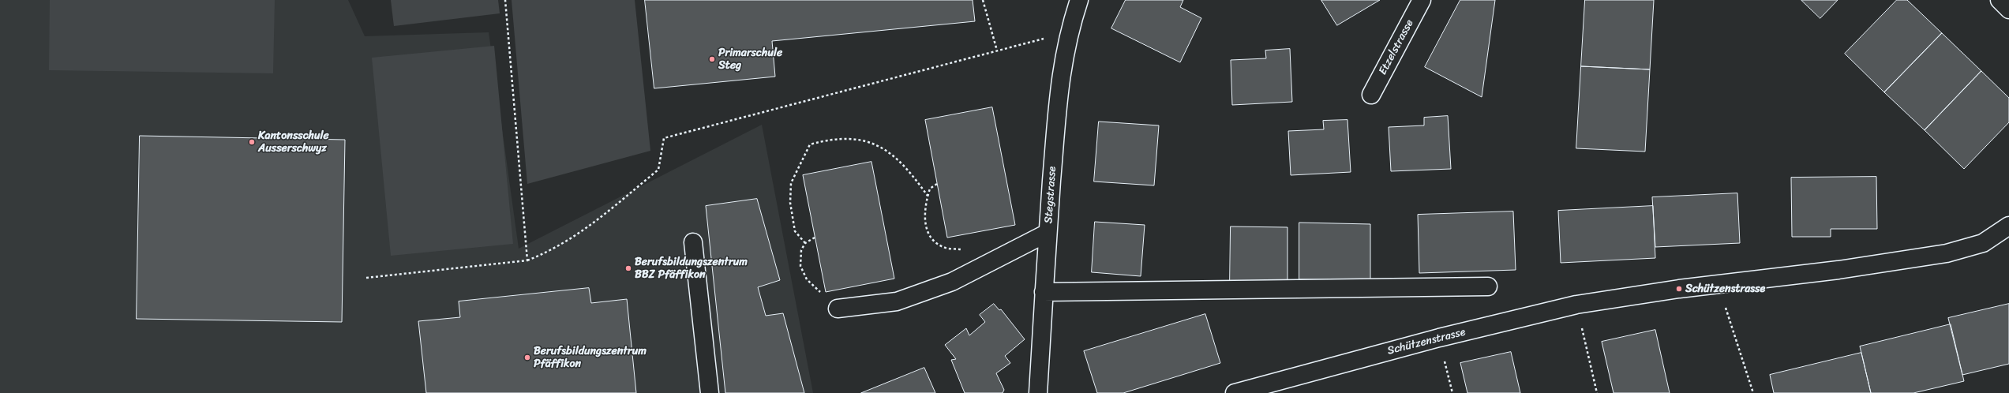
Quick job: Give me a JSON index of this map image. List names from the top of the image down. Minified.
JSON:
{"streets":{"street":["Etzelstrasse","Stegstrasse","Schützenstrasse"]},"places":["Primarschule Steg","Kantonsschule Ausserschwyz","Berufsbildungszentrum BBZ Pfäffikon","Schützenstrasse","Berufsbildungszentrum Pfäffikon"]}
